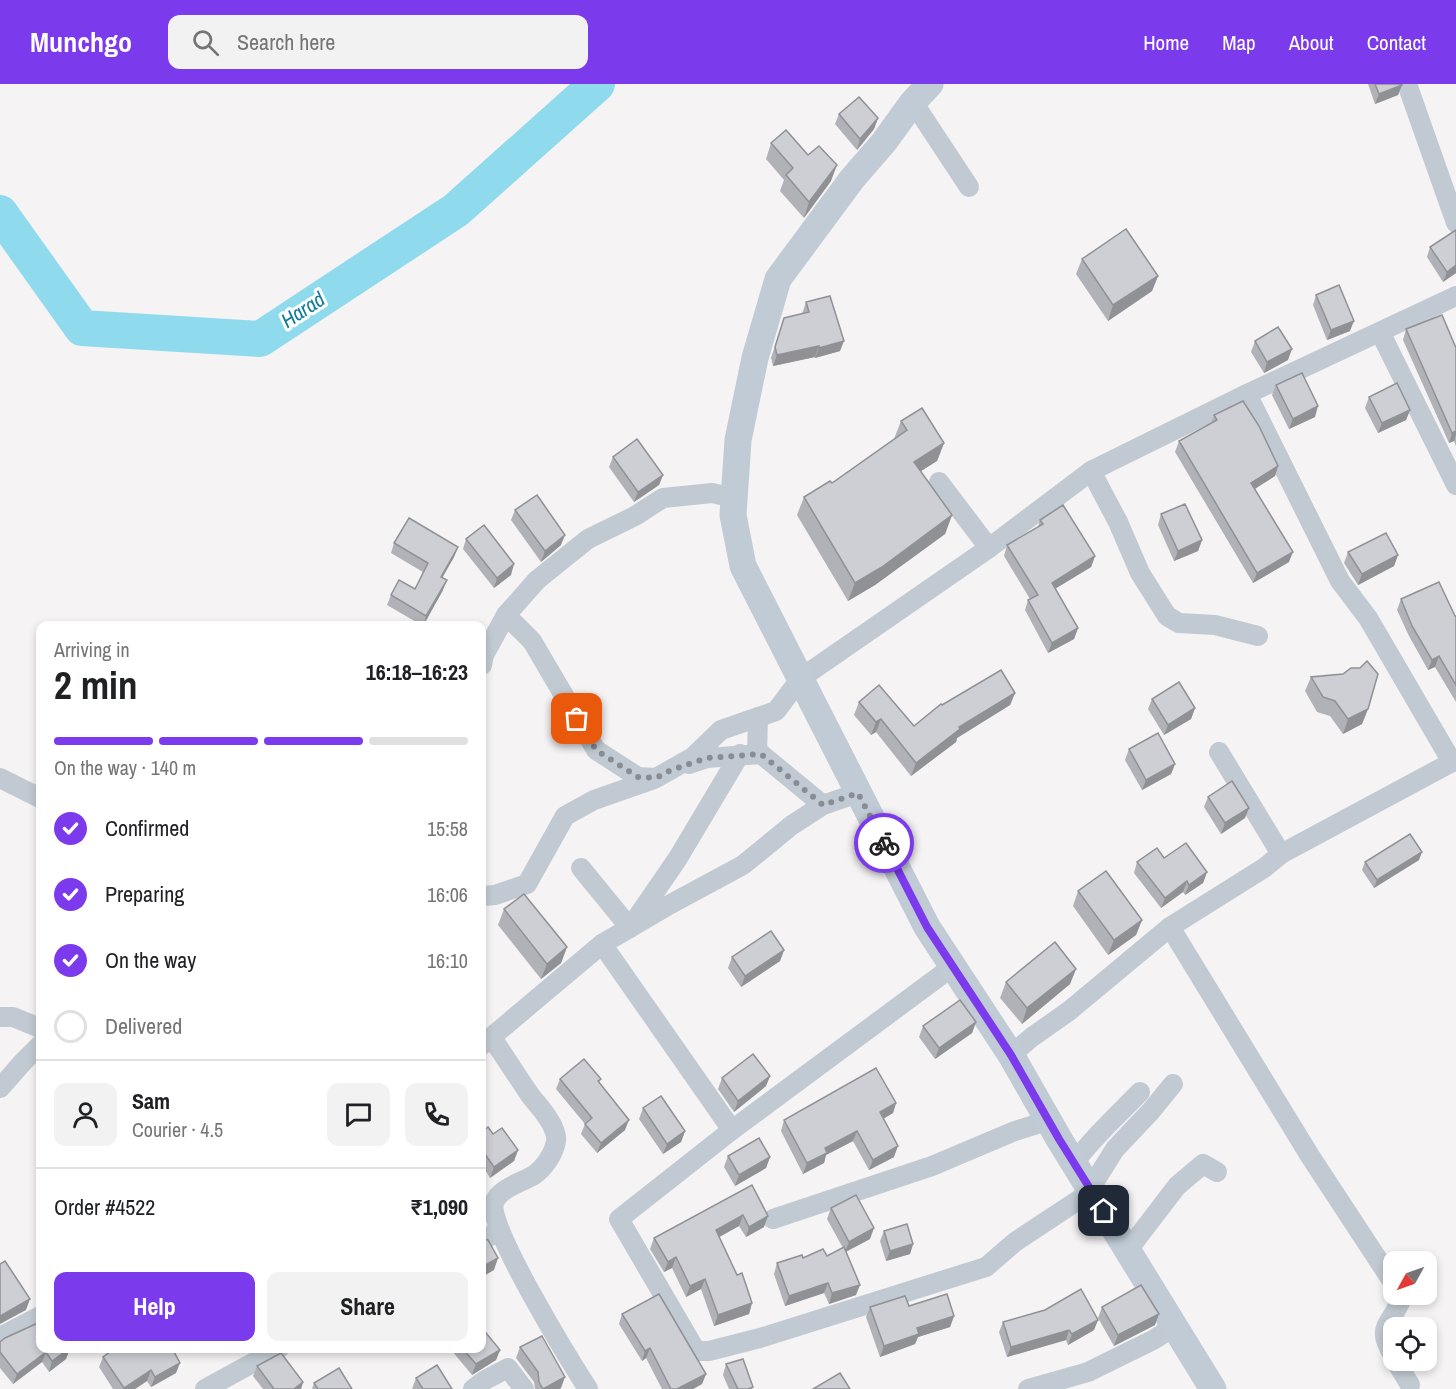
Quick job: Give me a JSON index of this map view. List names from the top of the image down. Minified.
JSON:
{"water":["Harad"],"north":"bottom left","page":{"header":"Munchgo","search":"Search here","nav":["Home","Map","About","Contact"],"heading":["2 min","Arriving in","16:18–16:23"],"panel":["Sam","Courier · 4.5","Order #4522","₹1,090"],"bar":"On the way · 140 m","list":[["Confirmed","15:58"],["Preparing","16:06"],["On the way","16:10"],"Delivered"],"buttons":["Help","Share"]}}
